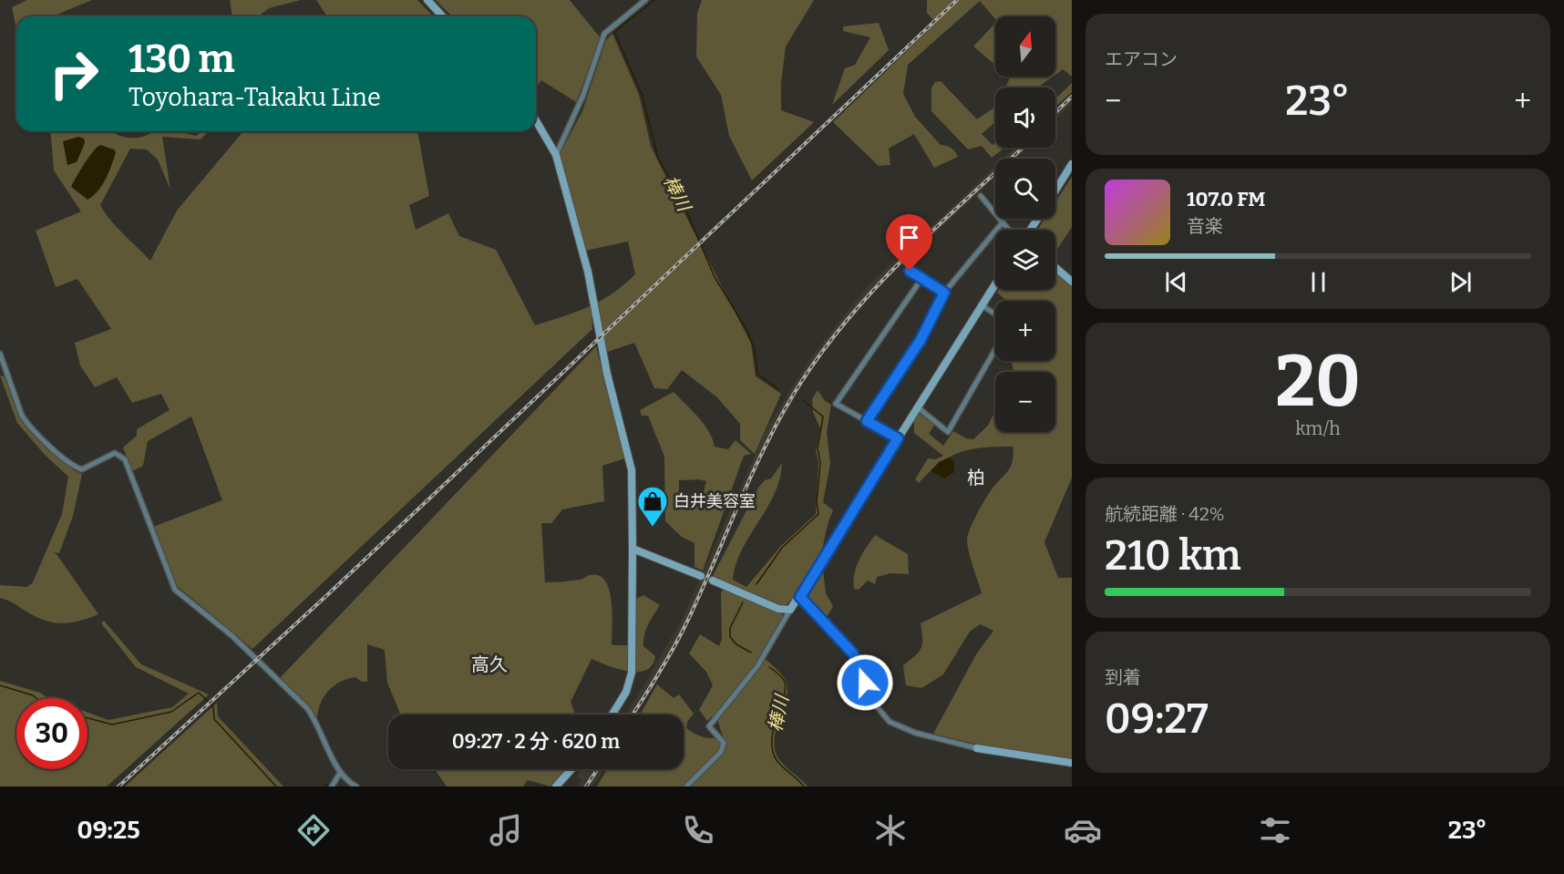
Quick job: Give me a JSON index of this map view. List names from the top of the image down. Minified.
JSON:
{"districts":["柏","高久"],"water":["棒川"],"places":{"shop":["白井美容室"]},"north":"top","page":{"tile":["エアコン",["20","km/h"],["航続距離 · 42%","210 km"],["到着","09:27"]],"map_buttons":["+","−"],"turn":["130 m","Toyohara-Takaku Line"],"heat":["−","23°","+"],"song":["107.0 FM","音楽"],"limit":"30","trip":"09:27 · 2 分 · 620 m","tabs":["09:25","23°"]}}
